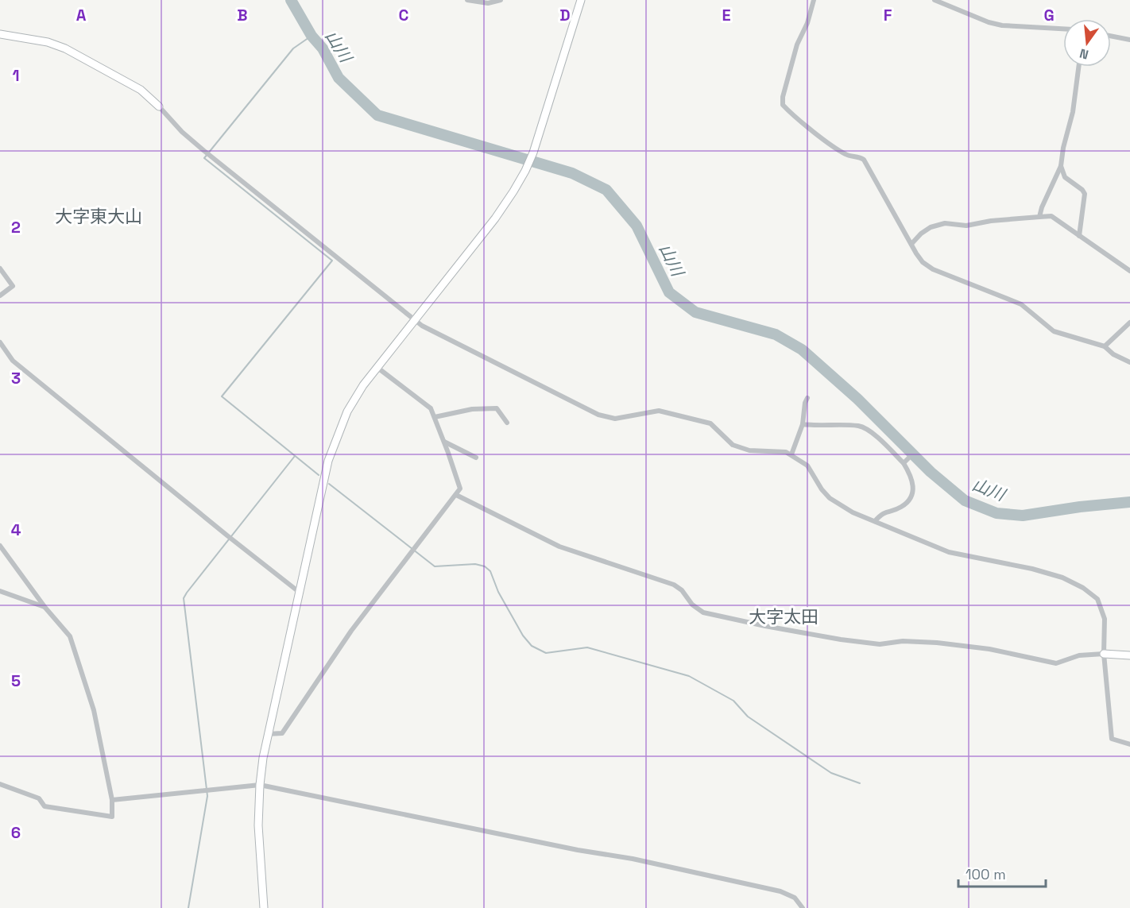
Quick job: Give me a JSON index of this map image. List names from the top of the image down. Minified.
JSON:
{"districts":["大字東大山","大字太田"],"water":["山川"],"scale_bar":"100 m","north":"bottom","grid":{"columns":["A","B","C","D","E","F","G"],"rows":["1","2","3","4","5","6"]}}
